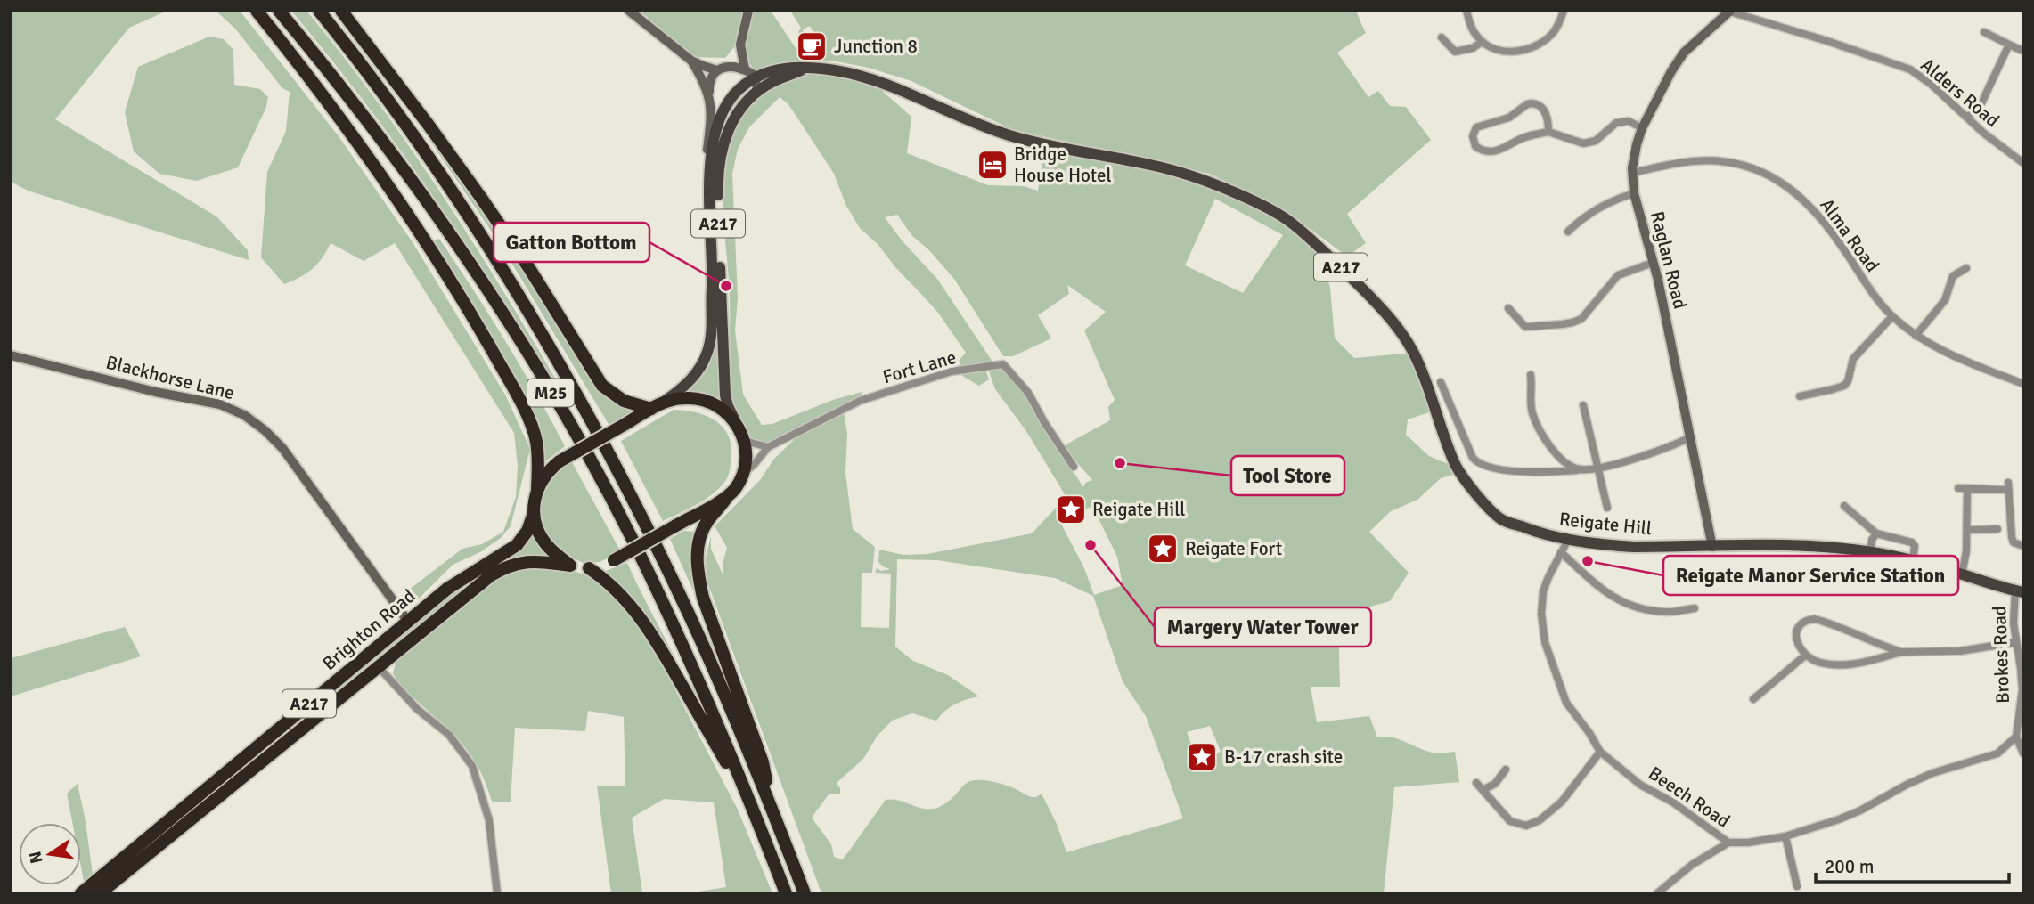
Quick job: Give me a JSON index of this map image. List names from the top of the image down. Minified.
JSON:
{"streets":{"highway":["A217","M25","Brighton Road"],"main road":["Reigate Hill"],"street":["Alders Road","Alma Road","Raglan Road","Fort Lane","Blackhorse Lane","Brokes Road","Beech Road"]},"crossings":[["Alders Road","Raglan Road"],["Alma Road","Raglan Road"],["Raglan Road","Reigate Hill"],["Blackhorse Lane","Brighton Road"],["M25","Reigate Hill"],["M25","Brighton Road"],["Reigate Hill","Brokes Road"],["Reigate Hill","Beech Road"],["Brokes Road","Beech Road"]],"places":{"cafe":["Junction 8"],"hotel":["Bridge House Hotel"],"other":["Gatton Bottom","Tool Store","Margery Water Tower","Reigate Manor Service Station"],"place":["Reigate Hill","Reigate Fort","B-17 crash site"]},"scale_bar":"200 m","north":"left"}
